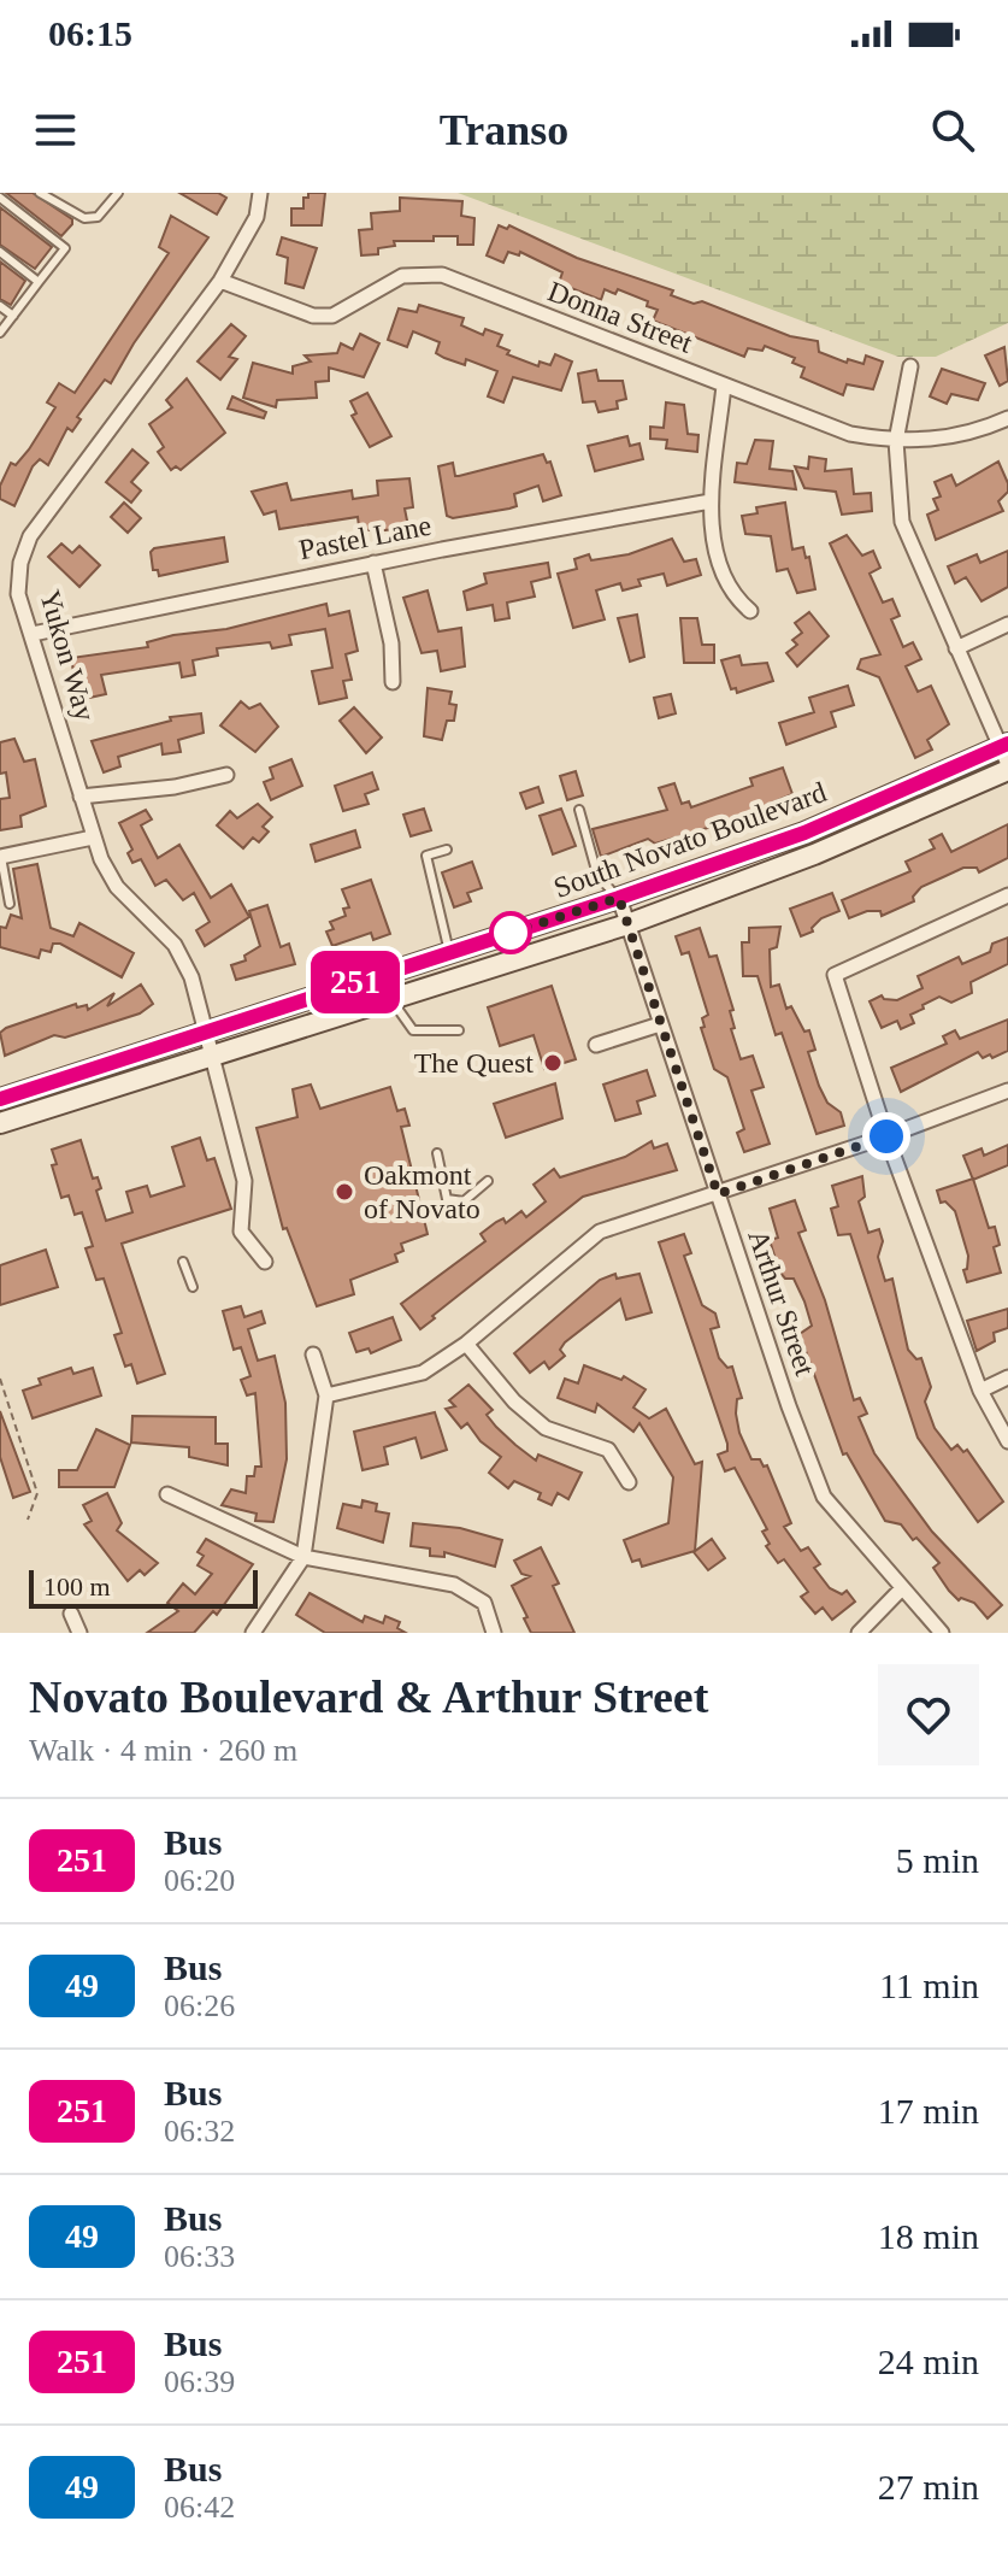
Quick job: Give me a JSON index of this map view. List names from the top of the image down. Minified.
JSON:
{"streets":{"main road":["South Novato Boulevard"],"street":["Donna Street","Pastel Lane","Yukon Way","Arthur Street"]},"crossings":[["Donna Street","Yukon Way"],["Pastel Lane","Yukon Way"],["Yukon Way","South Novato Boulevard"],["South Novato Boulevard","Arthur Street"]],"places":["The Quest","Oakmont of Novato"],"lines":["bus line 251"],"scale_bar":"100 m","page":{"status":"06:15","header":"Transo","on_map":"251","scale":"100 m","heading":["Novato Boulevard & Arthur Street","Walk · 4 min · 260 m"],"list":[{"mark":"251","name":"Bus","note":"06:20","value":"5 min"},{"mark":"49","name":"Bus","note":"06:26","value":"11 min"},{"mark":"251","name":"Bus","note":"06:32","value":"17 min"},{"mark":"49","name":"Bus","note":"06:33","value":"18 min"},{"mark":"251","name":"Bus","note":"06:39","value":"24 min"},{"mark":"49","name":"Bus","note":"06:42","value":"27 min"}]}}
